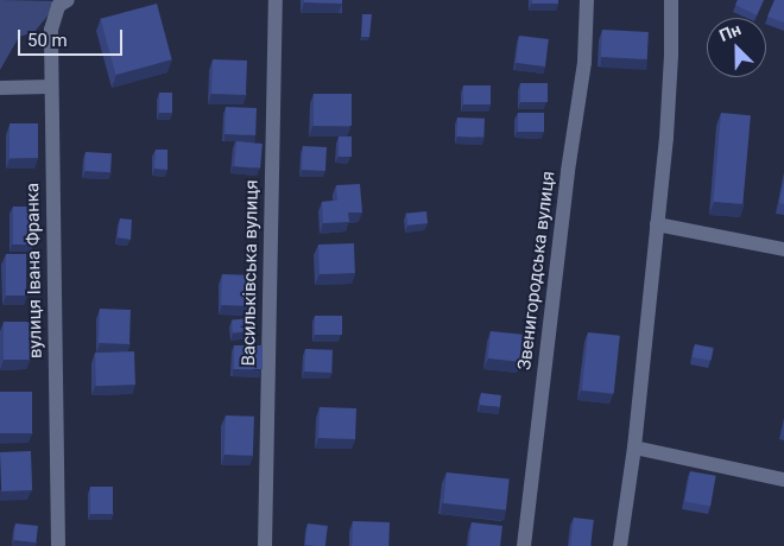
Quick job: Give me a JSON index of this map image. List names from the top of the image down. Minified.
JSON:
{"streets":{"street":["вулиця Івана Франка","Звенигородська вулиця","Васильківська вулиця"]},"scale_bar":"50 m","north":"top left"}
